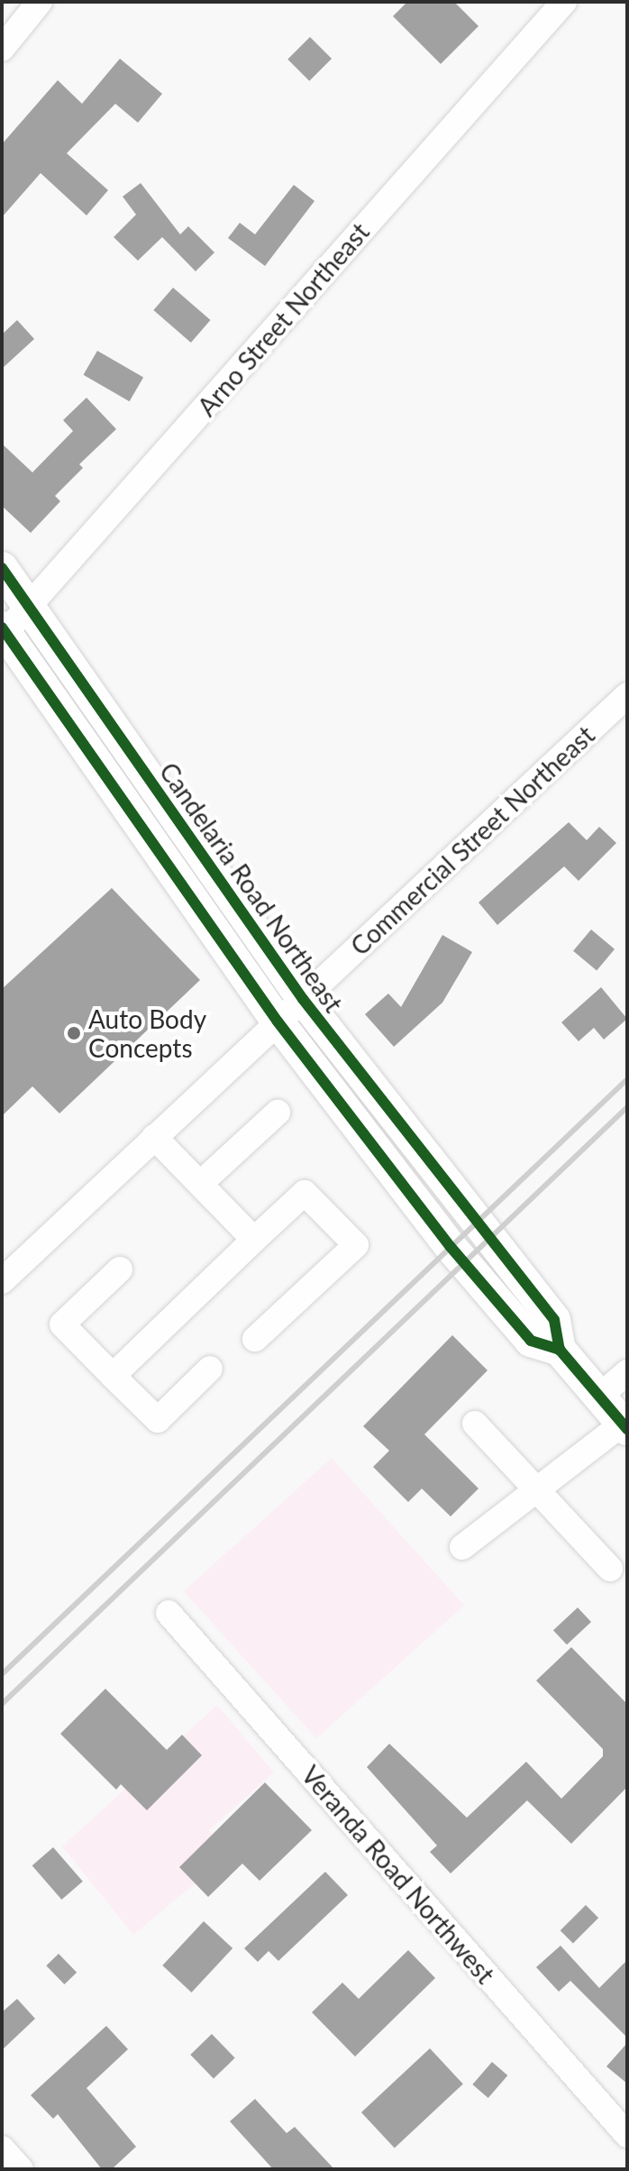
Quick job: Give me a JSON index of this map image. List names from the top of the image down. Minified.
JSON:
{"streets":{"main road":["Candelaria Road Northeast"],"street":["Arno Street Northeast","Commercial Street Northeast","Veranda Road Northwest"]},"crossings":[["Arno Street Northeast","Candelaria Road Northeast"],["Commercial Street Northeast","Candelaria Road Northeast"]],"places":["Auto Body Concepts"]}
